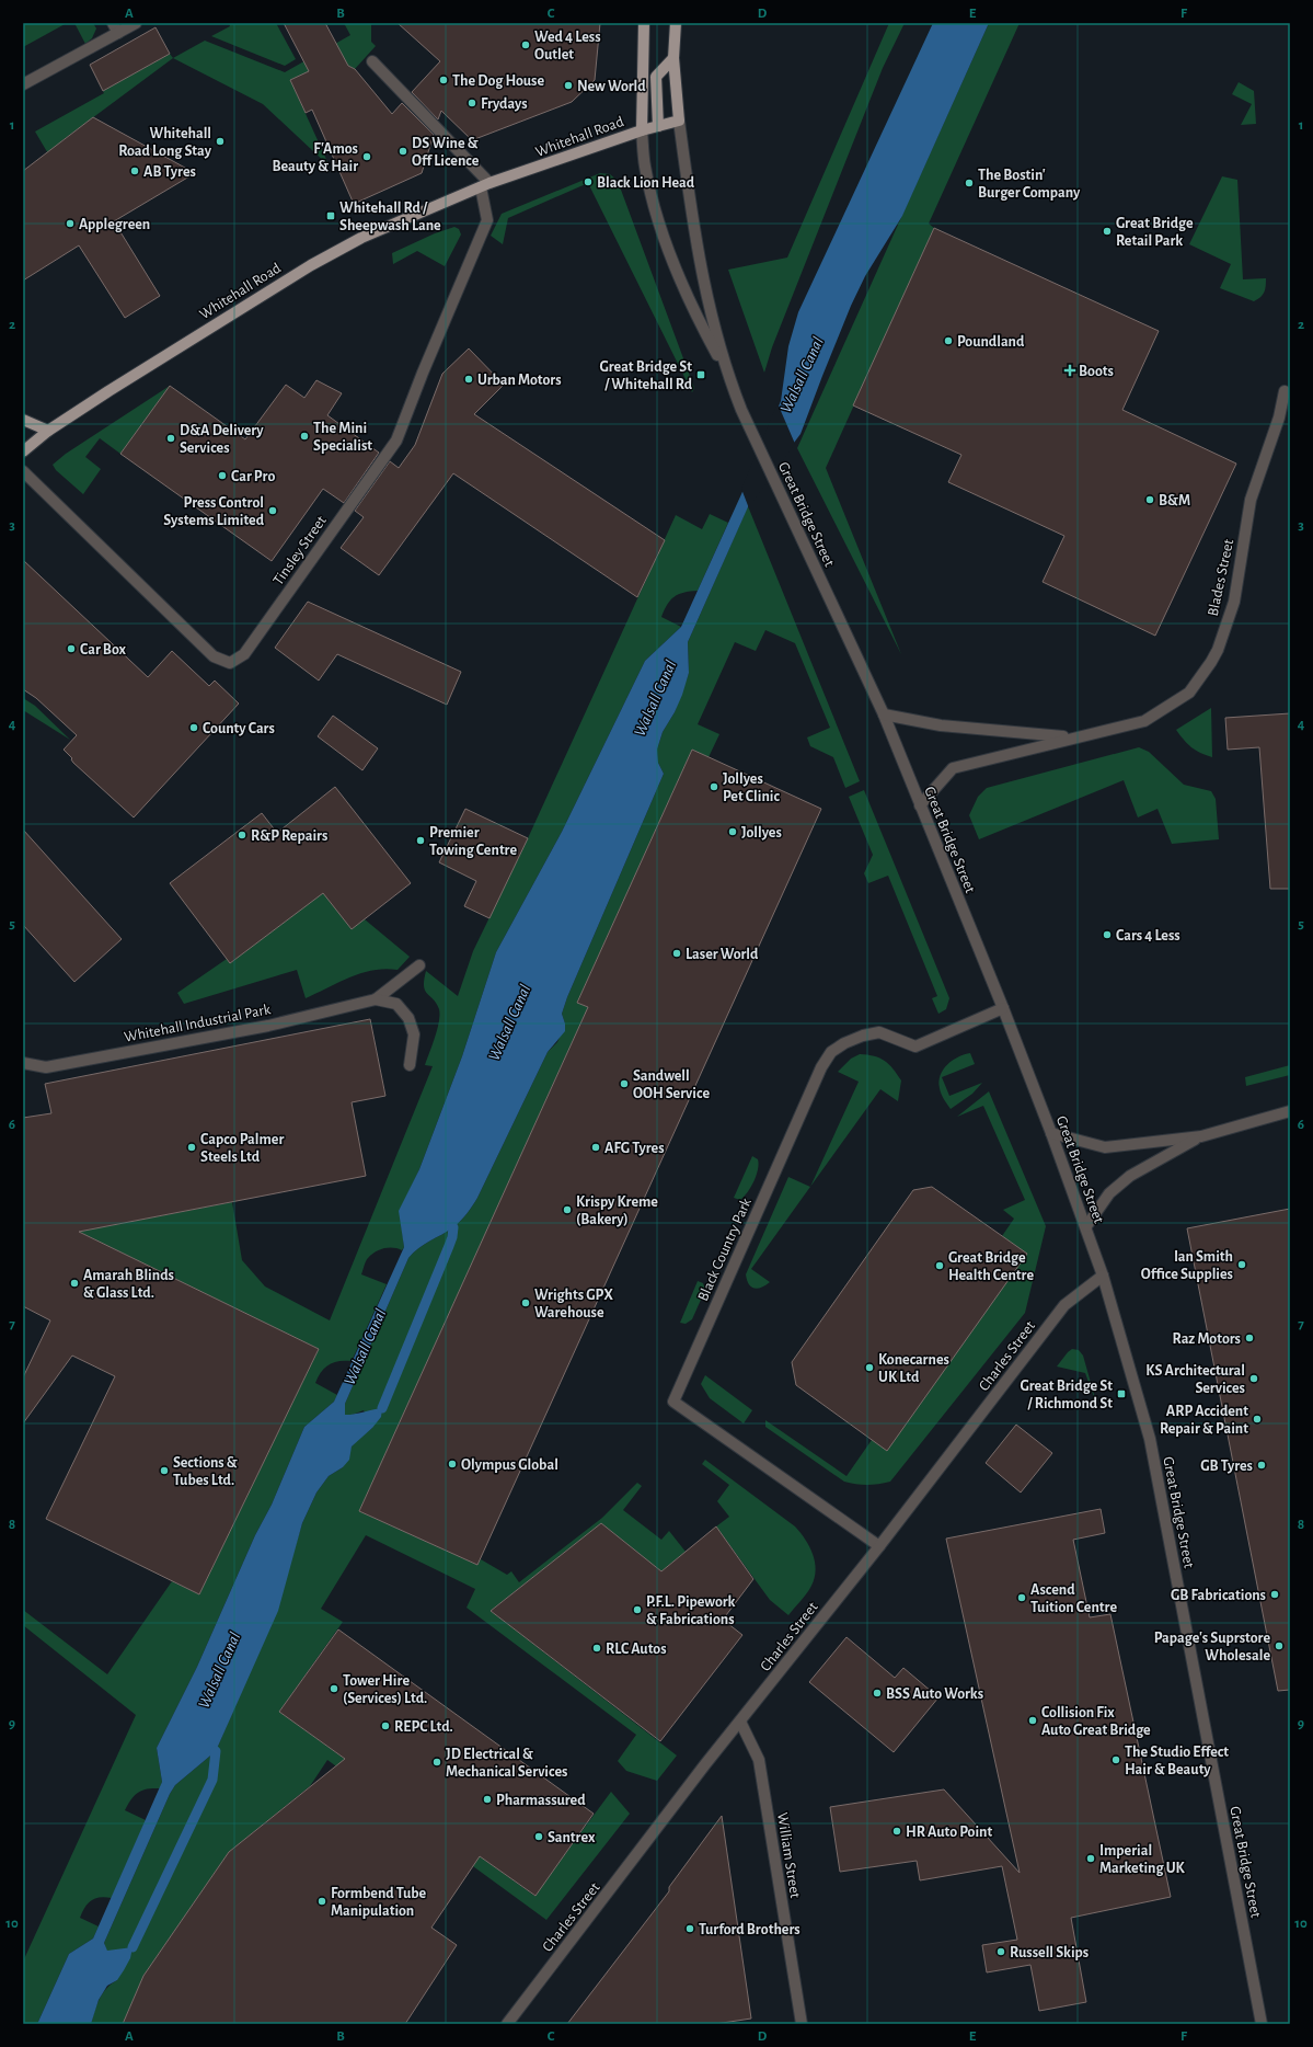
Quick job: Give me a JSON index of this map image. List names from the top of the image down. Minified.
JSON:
{"streets":{"main road":["Whitehall Road"],"street":["Great Bridge Street","Tinsley Street","Blades Street","Whitehall Industrial Park","Black Country Park","Charles Street","William Street"]},"crossings":[["Whitehall Road","Great Bridge Street"],["Whitehall Road","Tinsley Street"],["Great Bridge Street","Blades Street"],["Great Bridge Street","Black Country Park"],["Great Bridge Street","Charles Street"],["Black Country Park","Charles Street"],["Charles Street","William Street"]],"water":["Walsall Canal"],"places":{"other":["Wed 4 Less Outlet","The Dog House","New World","Frydays","Whitehall Road Long Stay","DS Wine & Off Licence","F'Amos Beauty & Hair","AB Tyres","Black Lion Head","The Bostin' Burger Company","Applegreen","Great Bridge Retail Park","Poundland","Urban Motors","The Mini Specialist","D&A Delivery Services","Car Pro","B&M","Press Control Systems Limited","Car Box","County Cars","Jollyes Pet Clinic","Jollyes","R&P Repairs","Premier Towing Centre","Cars 4 Less","Laser World","Sandwell OOH Service","Capco Palmer Steels Ltd","AFG Tyres","Krispy Kreme (Bakery)","Ian Smith Office Supplies","Great Bridge Health Centre","Amarah Blinds & Glass Ltd.","Wrights GPX Warehouse","Raz Motors","Konecarnes UK Ltd","KS Architectural Services","ARP Accident Repair & Paint","Olympus Global","GB Tyres","Sections & Tubes Ltd.","GB Fabrications","Ascend Tuition Centre","P.F.L. Pipework & Fabrications","Papage's Suprstore Wholesale","RLC Autos","Tower Hire (Services) Ltd.","BSS Auto Works","Collision Fix Auto Great Bridge","REPC Ltd.","The Studio Effect Hair & Beauty","JD Electrical & Mechanical Services","Pharmassured","HR Auto Point","Santrex","Imperial Marketing UK","Formbend Tube Manipulation","Turford Brothers","Russell Skips"],"transit":["Whitehall Rd / Sheepwash Lane","Great Bridge St / Whitehall Rd","Great Bridge St / Richmond St"],"health":["Boots"]},"grid":{"columns":["A","B","C","D","E","F"],"rows":["1","2","3","4","5","6","7","8","9","10"]}}
